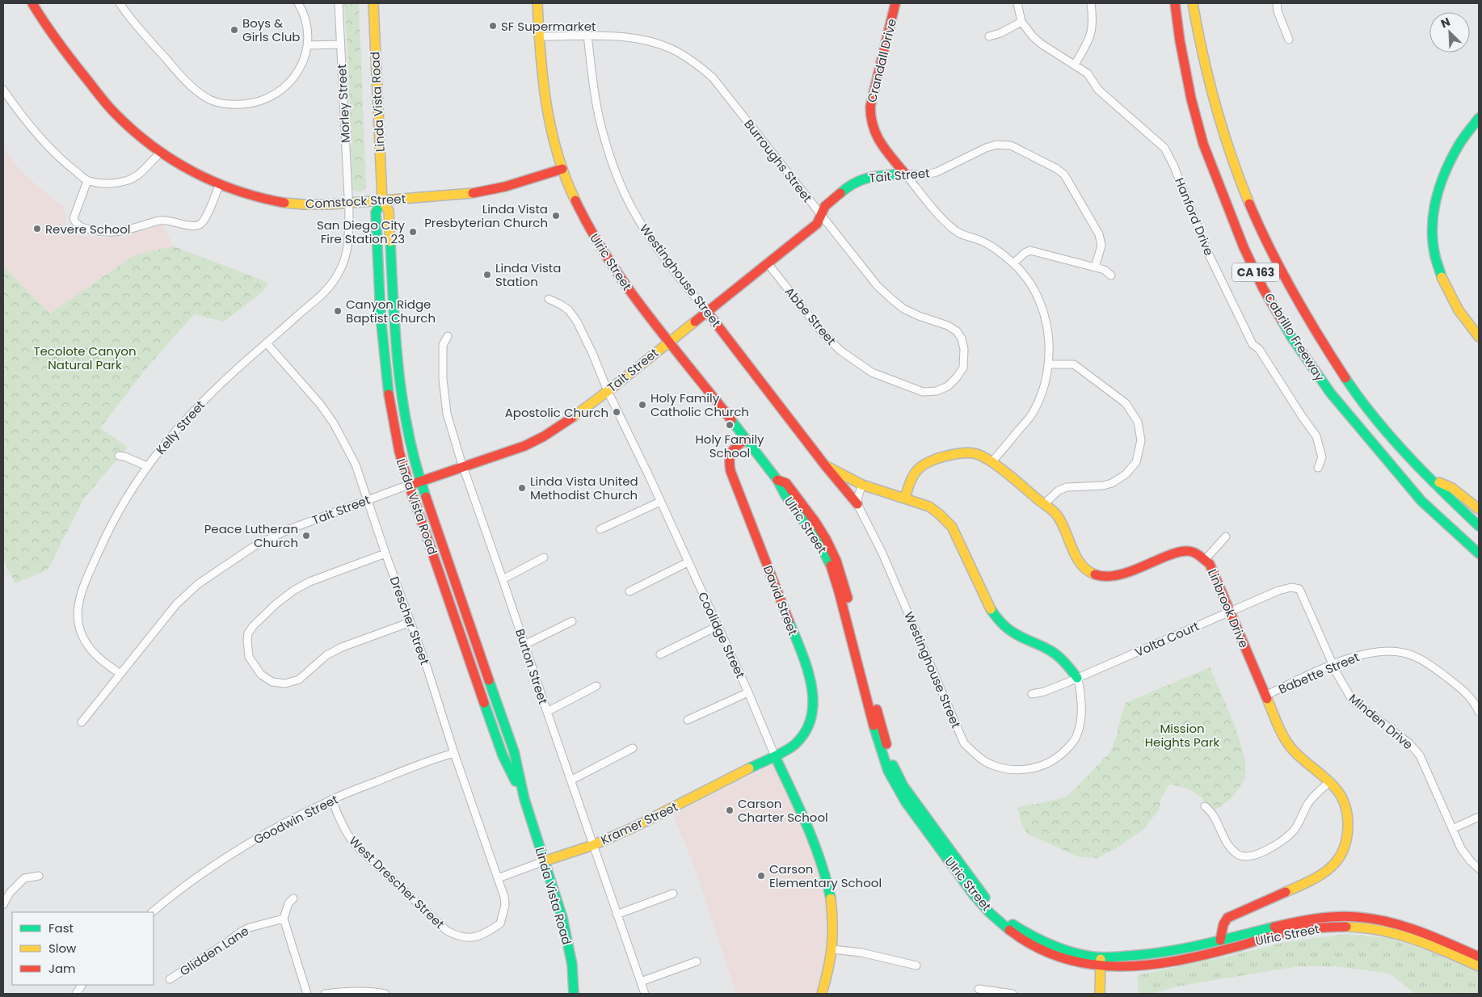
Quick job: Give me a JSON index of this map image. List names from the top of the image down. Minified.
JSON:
{"streets":{"main road":["Crandall Drive","Linda Vista Road","Tait Street","Comstock Street","Ulric Street","CA 163","Westinghouse Street","Cabrillo Freeway","David Street","Linbrook Drive","Coolidge Street","Kramer Street"],"street":["Morley Street","Burroughs Street","Hanford Drive","Abbe Street","Kelly Street","Drescher Street","Volta Court","Burton Street","Babette Street","Minden Drive","Goodwin Street","West Drescher Street","Glidden Lane"]},"crossings":[["Crandall Drive","Tait Street"],["Crandall Drive","Linbrook Drive"],["Linda Vista Road","Tait Street"],["Linda Vista Road","Comstock Street"],["Linda Vista Road","Kramer Street"],["Morley Street","Comstock Street"],["Morley Street","Kelly Street"],["Burroughs Street","Tait Street"],["Burroughs Street","Ulric Street"],["Burroughs Street","Westinghouse Street"],["Burroughs Street","Abbe Street"],["Tait Street","Ulric Street"],["Tait Street","Westinghouse Street"],["Tait Street","Abbe Street"],["Tait Street","Kelly Street"],["Tait Street","Drescher Street"],["Tait Street","Coolidge Street"],["Tait Street","Burton Street"],["Comstock Street","Ulric Street"],["Comstock Street","Kelly Street"],["Ulric Street","David Street"],["Ulric Street","Linbrook Drive"],["Westinghouse Street","Volta Court"],["Kelly Street","Drescher Street"],["David Street","Coolidge Street"],["David Street","Kramer Street"],["Linbrook Drive","Volta Court"],["Linbrook Drive","Babette Street"],["Drescher Street","Goodwin Street"],["Drescher Street","Kramer Street"],["Drescher Street","West Drescher Street"],["Coolidge Street","Kramer Street"],["Volta Court","Minden Drive"],["Burton Street","Kramer Street"],["Babette Street","Minden Drive"],["Goodwin Street","West Drescher Street"]],"parks":["Tecolote Canyon Natural Park","Mission Heights Park"],"places":["SF Supermarket","Boys & Girls Club","Linda Vista Presbyterian Church","Revere School","San Diego City Fire Station 23","Linda Vista Station","Canyon Ridge Baptist Church","Holy Family Catholic Church","Apostolic Church","Holy Family School","Linda Vista United Methodist Church","Peace Lutheran Church","Carson Charter School","Carson Elementary School"],"legend":["Fast","Slow","Jam"],"north":"top left"}
